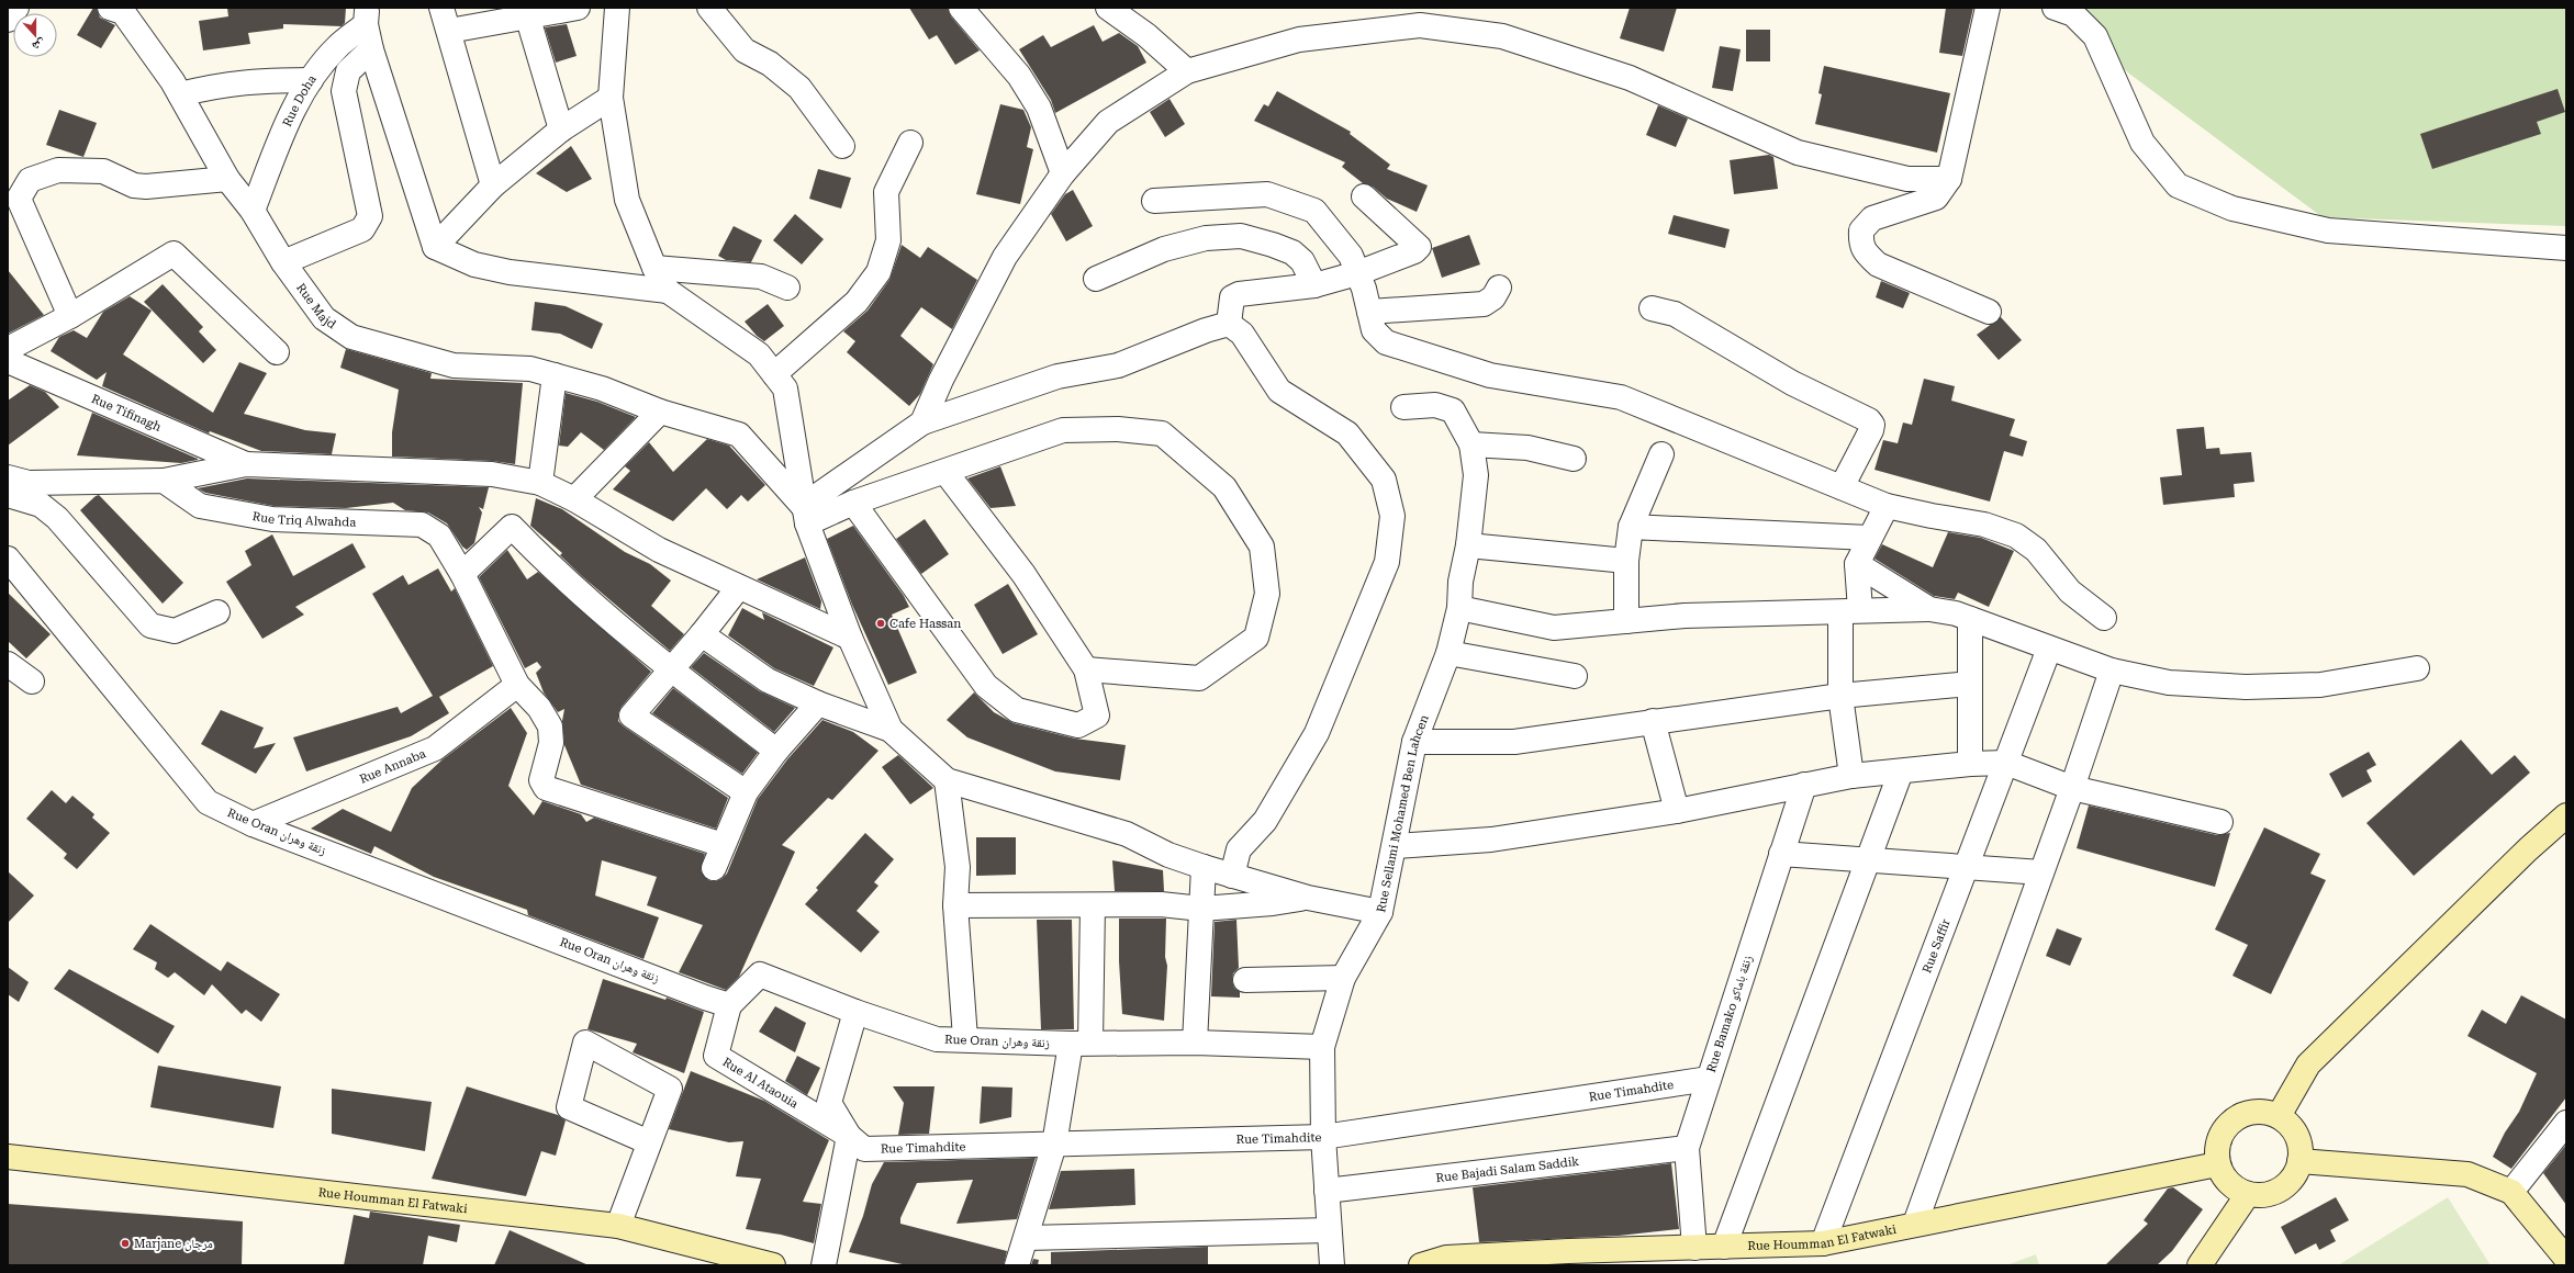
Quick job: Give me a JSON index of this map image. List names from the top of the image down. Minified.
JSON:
{"streets":{"street":["Rue Doha","Rue Majd","Rue Tifinagh","Rue Triq Alwahda","Rue Annaba","Rue Sellami Mohamed Ben Lahcen","Rue Oran زنقة وهران","Rue Saffir","Rue Bamako زنقة باماكو","Rue Al Ataouia","Rue Timahdite","Rue Bajadi Salam Saddik","Rue Houmman El Fatwaki"]},"crossings":[["Rue Doha","Rue Majd"],["Rue Triq Alwahda","Rue Annaba"],["Rue Annaba","Rue Oran زنقة وهران"],["Rue Sellami Mohamed Ben Lahcen","Rue Oran زنقة وهران"],["Rue Sellami Mohamed Ben Lahcen","Rue Timahdite"],["Rue Sellami Mohamed Ben Lahcen","Rue Bajadi Salam Saddik"],["Rue Oran زنقة وهران","Rue Al Ataouia"],["Rue Saffir","Rue Houmman El Fatwaki"],["Rue Bamako زنقة باماكو","Rue Timahdite"],["Rue Bamako زنقة باماكو","Rue Bajadi Salam Saddik"],["Rue Bamako زنقة باماكو","Rue Houmman El Fatwaki"],["Rue Al Ataouia","Rue Timahdite"]],"places":["Cafe Hassan","Marjane مرجان"],"north":"bottom"}
